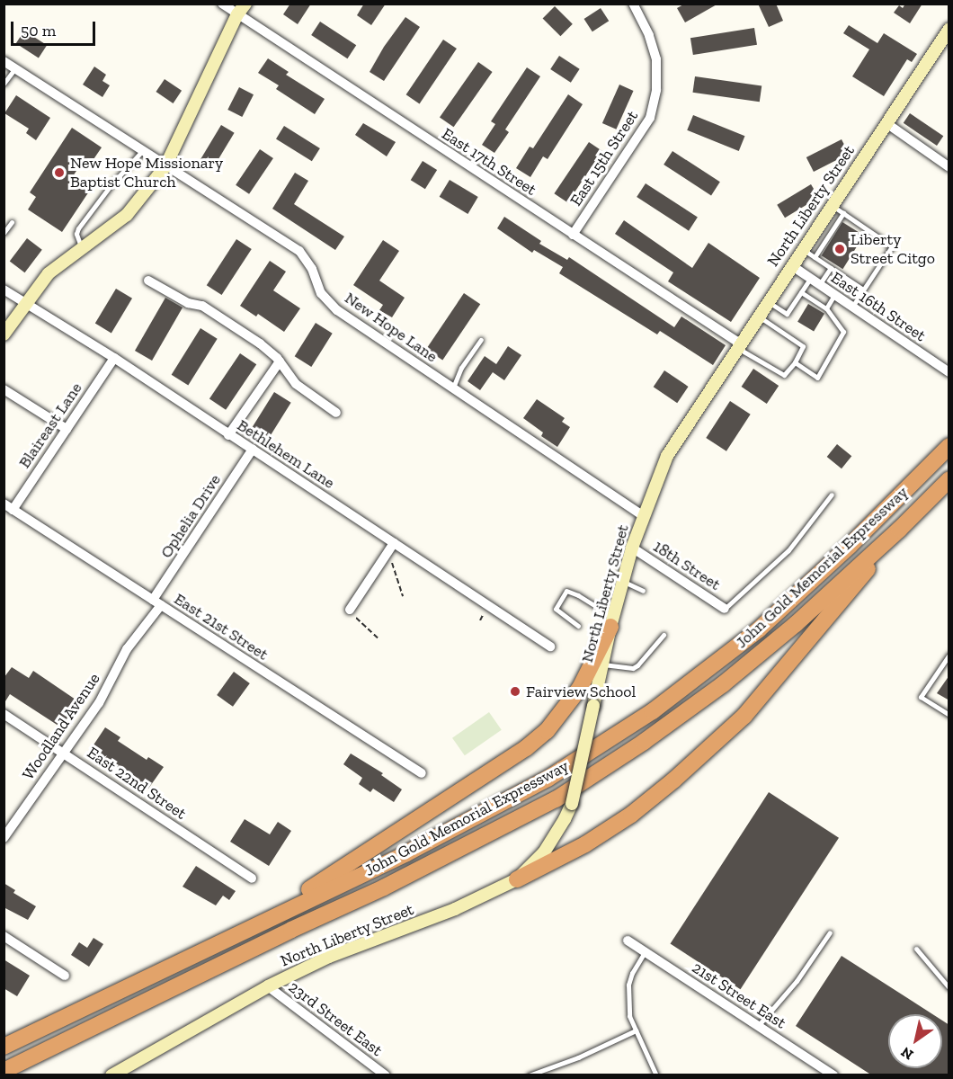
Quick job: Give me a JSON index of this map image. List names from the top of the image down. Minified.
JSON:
{"streets":{"highway":["John Gold Memorial Expressway"],"main road":["North Liberty Street"],"street":["East 15th Street","East 17th Street","East 16th Street","New Hope Lane","Blaireast Lane","Bethlehem Lane","Ophelia Drive","18th Street","East 21st Street","Woodland Avenue","East 22nd Street","21st Street East","23rd Street East"]},"crossings":[["East 15th Street","East 17th Street"],["East 17th Street","North Liberty Street"],["North Liberty Street","East 16th Street"],["North Liberty Street","New Hope Lane"],["North Liberty Street","18th Street"],["North Liberty Street","23rd Street East"],["Blaireast Lane","Bethlehem Lane"],["Blaireast Lane","East 21st Street"],["Bethlehem Lane","Ophelia Drive"],["Ophelia Drive","East 21st Street"],["Ophelia Drive","Woodland Avenue"],["East 21st Street","Woodland Avenue"],["Woodland Avenue","East 22nd Street"]],"places":["New Hope Missionary Baptist Church","Liberty Street Citgo","Fairview School"],"scale_bar":"50 m","north":"bottom left"}
